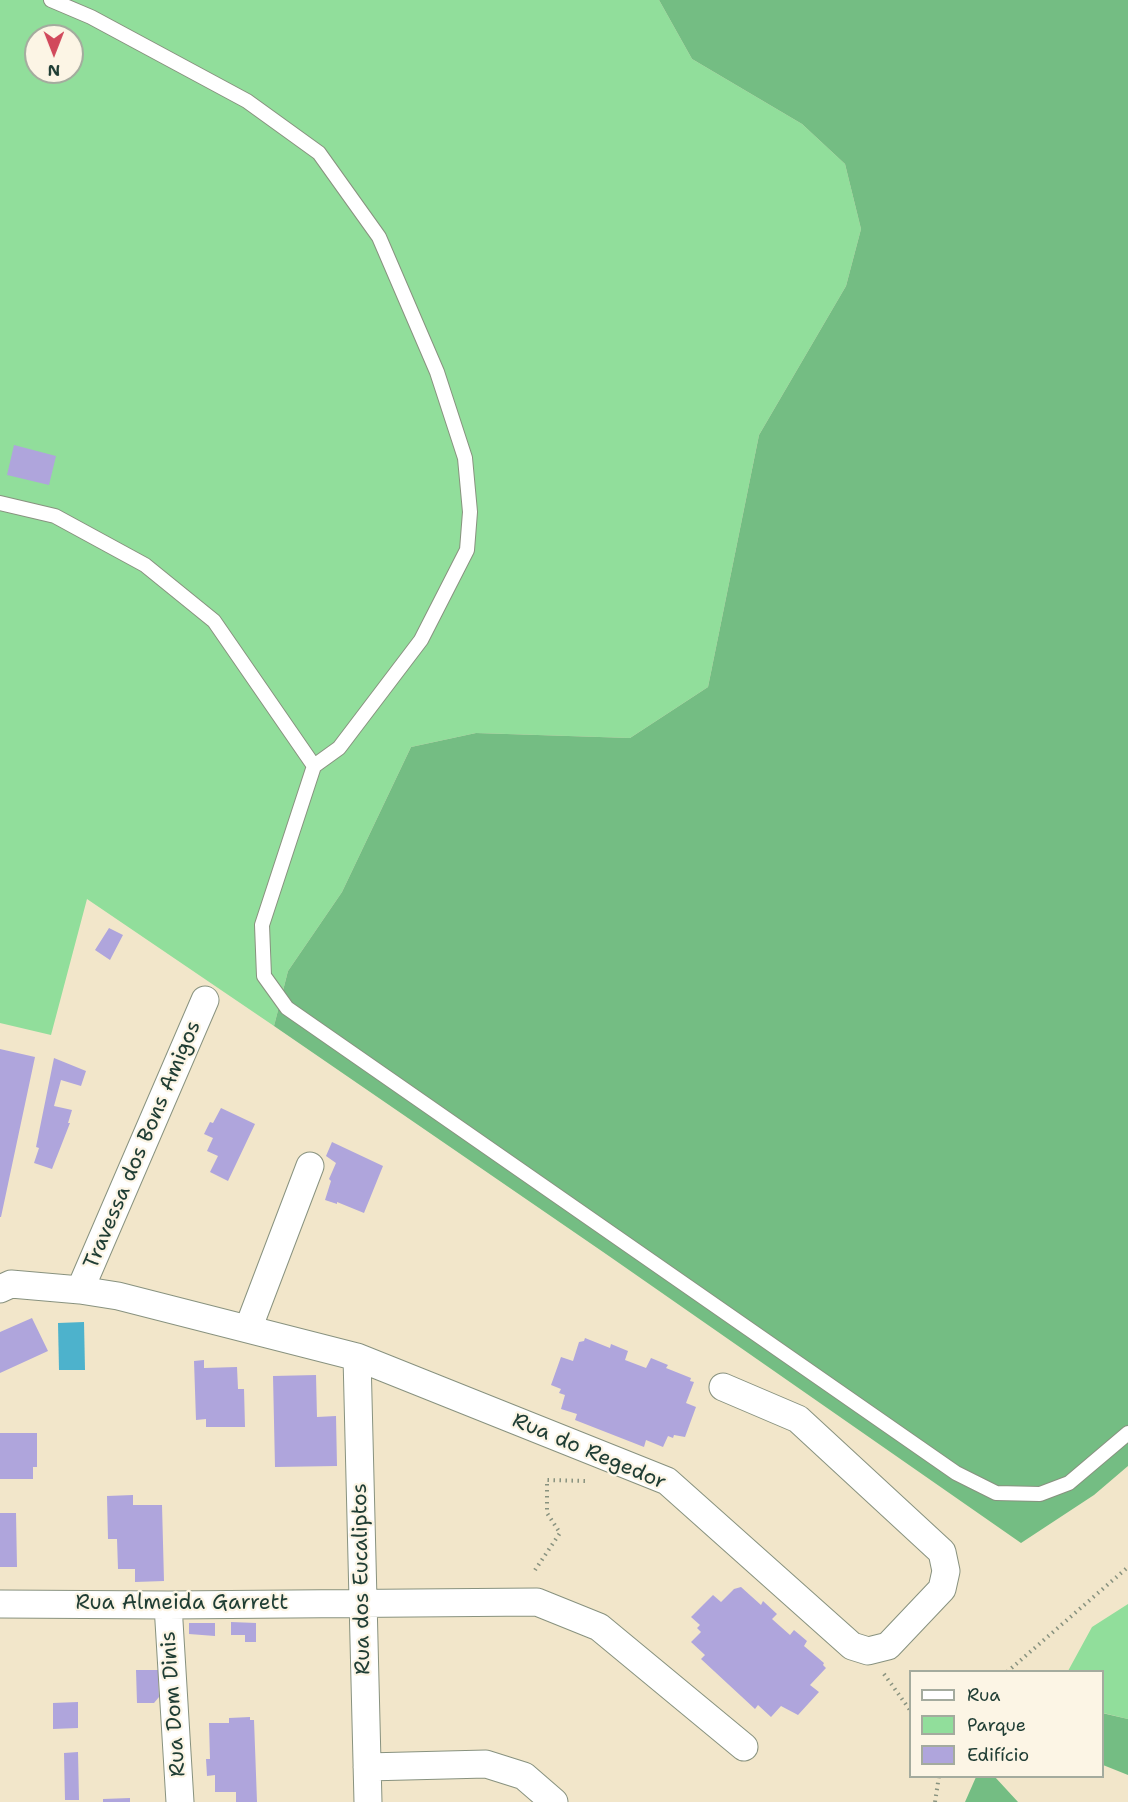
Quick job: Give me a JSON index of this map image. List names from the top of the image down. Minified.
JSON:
{"streets":{"street":["Travessa dos Bons Amigos","Rua do Regedor","Rua dos Eucaliptos","Rua Almeida Garrett","Rua Dom Dinis"]},"crossings":[["Travessa dos Bons Amigos","Rua do Regedor"],["Rua do Regedor","Rua dos Eucaliptos"],["Rua dos Eucaliptos","Rua Almeida Garrett"],["Rua Almeida Garrett","Rua Dom Dinis"]],"legend":["Rua","Parque","Edifício"],"north":"bottom"}
